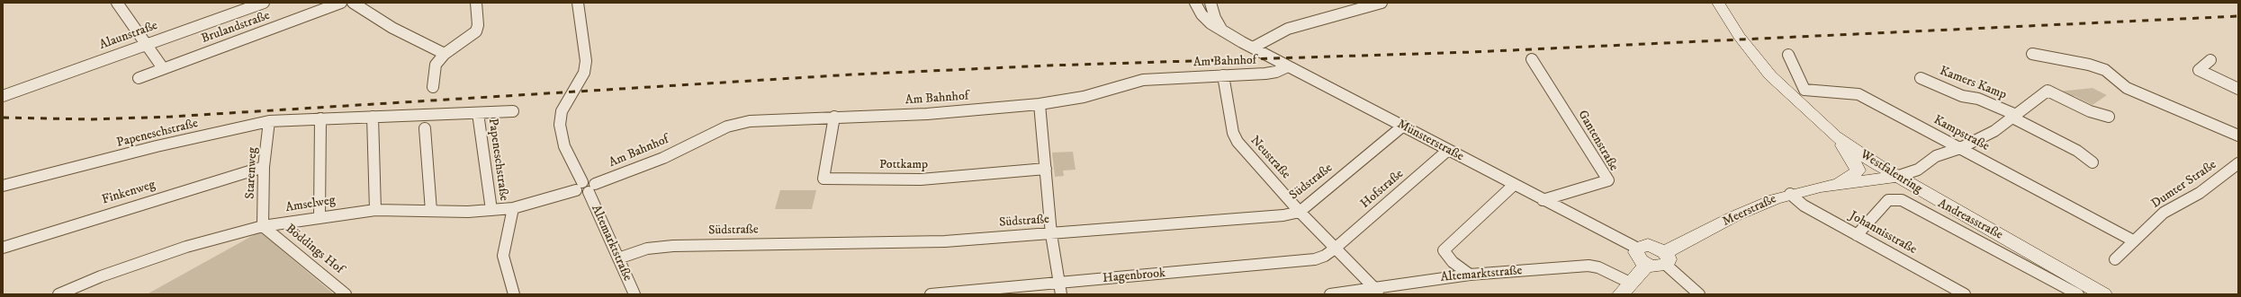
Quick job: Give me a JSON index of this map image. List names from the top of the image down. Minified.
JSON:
{"streets":{"main road":["Westfalenring","Meerstraße"],"street":["Brulandstraße","Alaunstraße","Am Bahnhof","Kamers Kamp","Papeneschstraße","Kampstraße","Münsterstraße","Gantenstraße","Neustraße","Pottkamp","Starenweg","Südstraße","Dumter Straße","Hofstraße","Finkenweg","Amselweg","Andreasstraße","Johannisstraße","Altemarktstraße","Böddings Hof","Hagenbrook"]},"crossings":[["Am Bahnhof","Münsterstraße"],["Am Bahnhof","Neustraße"],["Am Bahnhof","Pottkamp"],["Am Bahnhof","Amselweg"],["Am Bahnhof","Altemarktstraße"],["Kamers Kamp","Kampstraße"],["Kamers Kamp","Westfalenring"],["Kamers Kamp","Meerstraße"],["Papeneschstraße","Starenweg"],["Papeneschstraße","Amselweg"],["Kampstraße","Dumter Straße"],["Münsterstraße","Gantenstraße"],["Münsterstraße","Südstraße"],["Münsterstraße","Hofstraße"],["Münsterstraße","Meerstraße"],["Neustraße","Südstraße"],["Neustraße","Hofstraße"],["Neustraße","Altemarktstraße"],["Neustraße","Hagenbrook"],["Westfalenring","Meerstraße"],["Starenweg","Finkenweg"],["Starenweg","Amselweg"],["Starenweg","Böddings Hof"],["Südstraße","Altemarktstraße"],["Hofstraße","Hagenbrook"],["Amselweg","Altemarktstraße"],["Amselweg","Böddings Hof"],["Meerstraße","Johannisstraße"],["Andreasstraße","Johannisstraße"]]}
